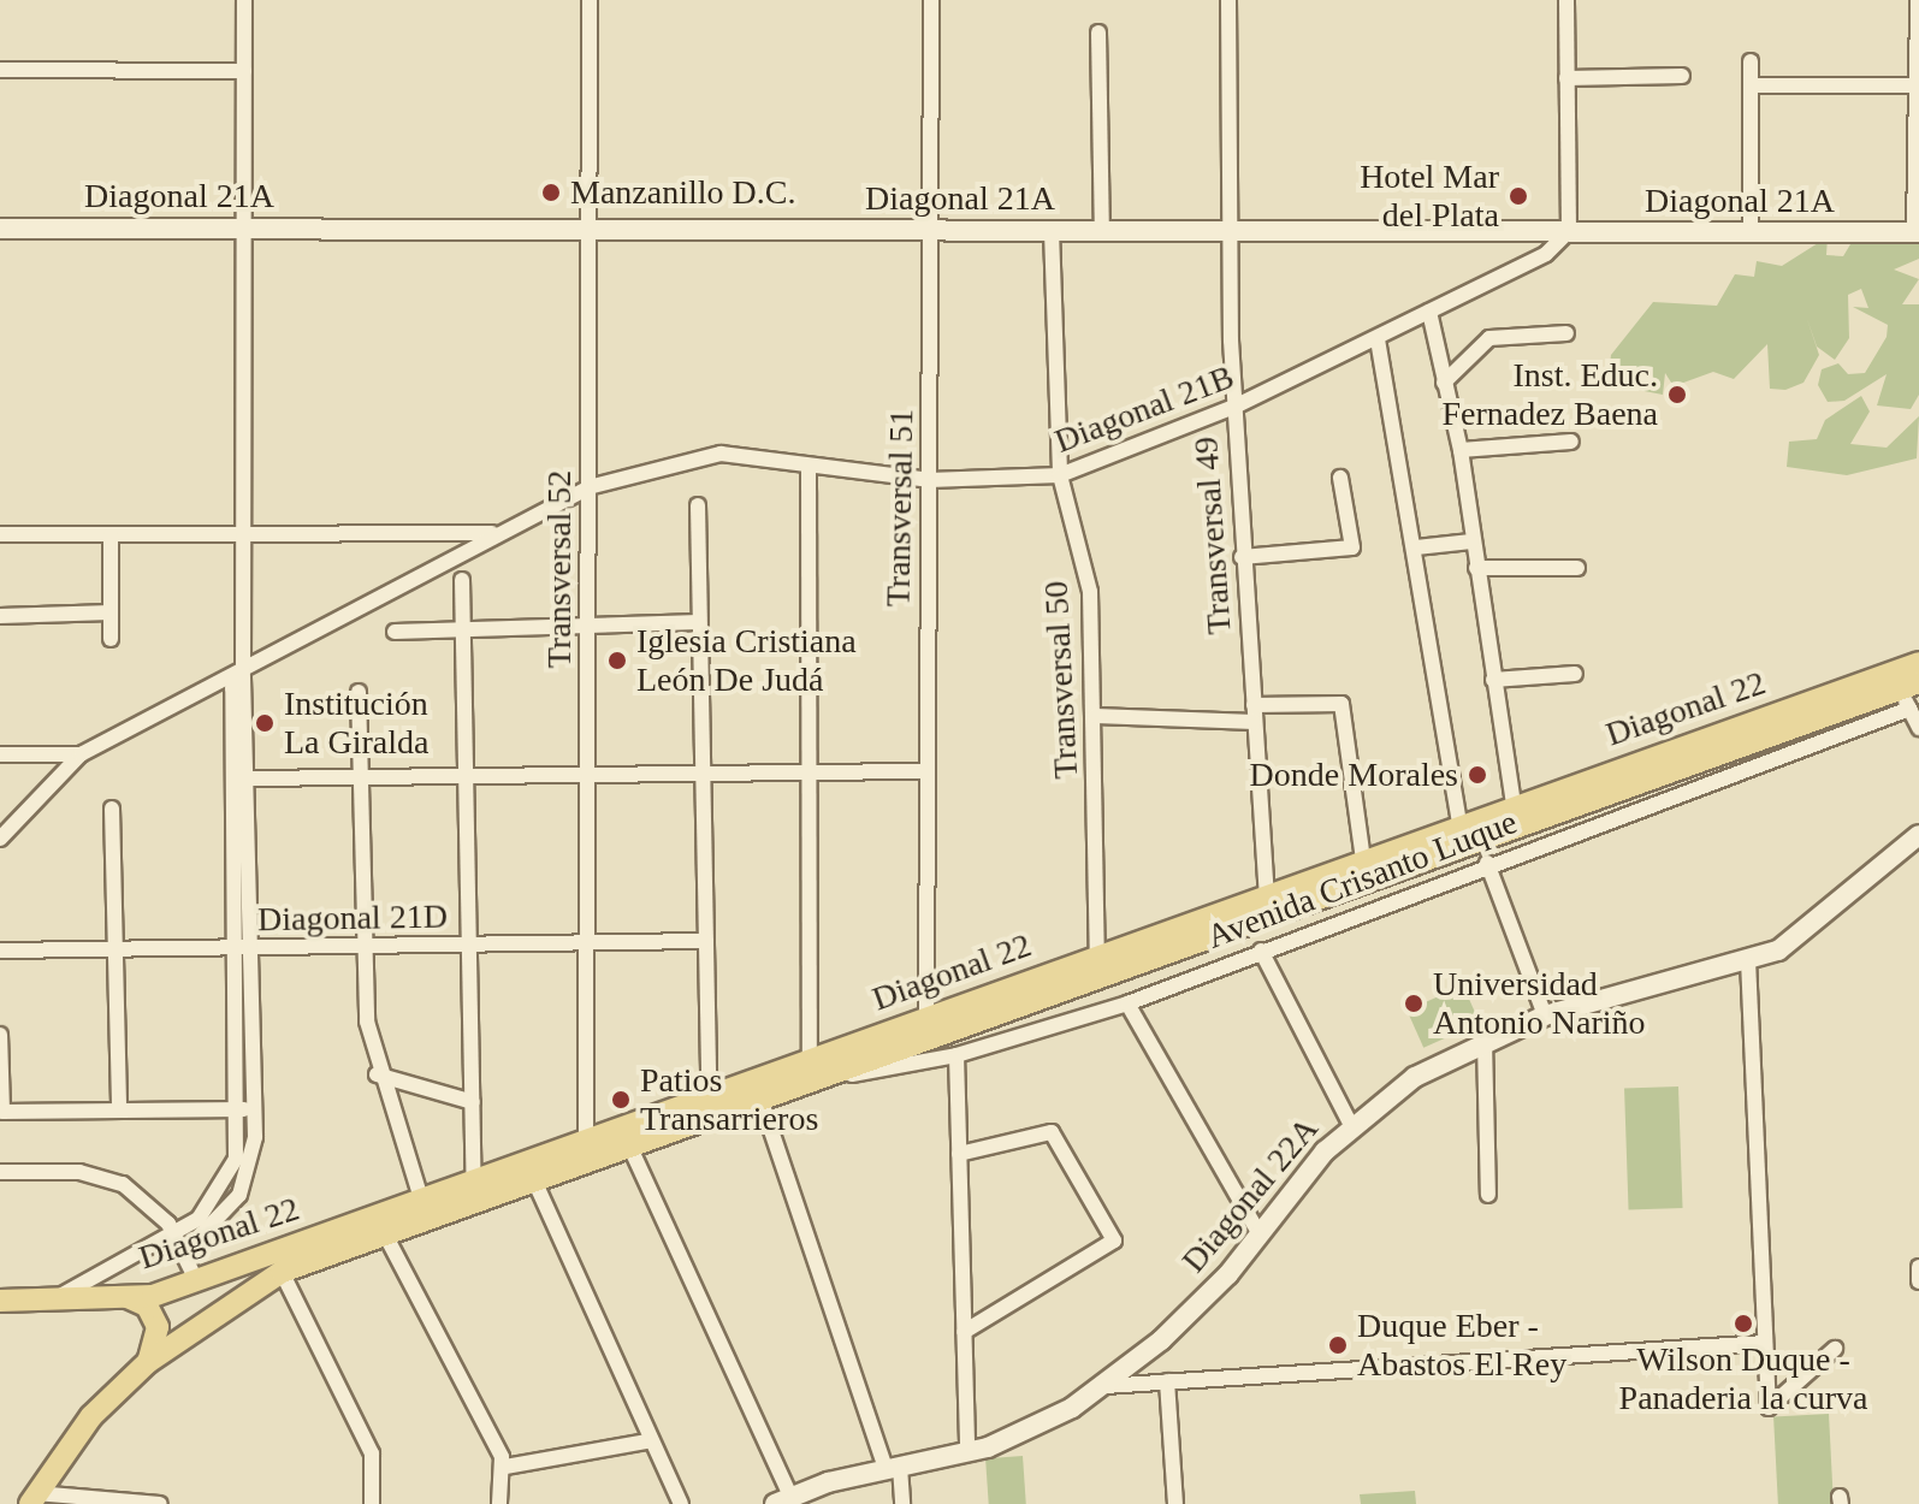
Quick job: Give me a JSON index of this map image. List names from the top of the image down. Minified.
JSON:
{"streets":{"main road":["Diagonal 22"],"street":["Diagonal 21A","Diagonal 21B","Transversal 51","Transversal 49","Transversal 52","Transversal 50","Avenida Crisanto Luque","Diagonal 21D","Diagonal 22A"]},"crossings":[["Diagonal 21A","Diagonal 21B"],["Diagonal 21A","Transversal 51"],["Diagonal 21A","Transversal 49"],["Diagonal 21A","Transversal 52"],["Diagonal 21A","Transversal 50"],["Diagonal 21B","Transversal 51"],["Diagonal 21B","Transversal 49"],["Diagonal 21B","Transversal 52"],["Diagonal 21B","Transversal 50"],["Transversal 51","Diagonal 22"],["Transversal 49","Diagonal 22"],["Transversal 52","Diagonal 22"],["Transversal 52","Diagonal 21D"],["Transversal 50","Diagonal 22"],["Diagonal 22","Avenida Crisanto Luque"]],"places":["Manzanillo D.C.","Hotel Mar del Plata","Inst. Educ. Fernadez Baena","Iglesia Cristiana León De Judá","Institución La Giralda","Donde Morales","Universidad Antonio Nariño","Patios Transarrieros","Wilson Duque - Panaderia la curva","Duque Eber - Abastos El Rey"]}
